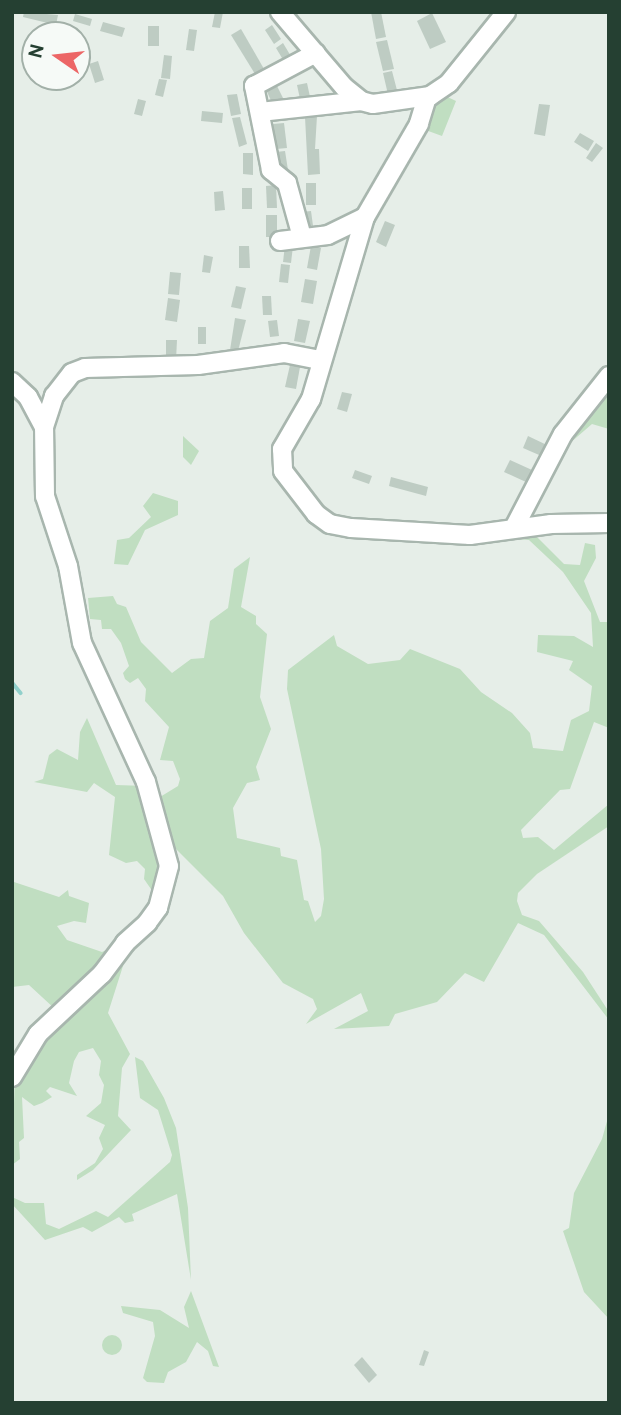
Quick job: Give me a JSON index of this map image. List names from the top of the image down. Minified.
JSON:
{"north":"left"}
